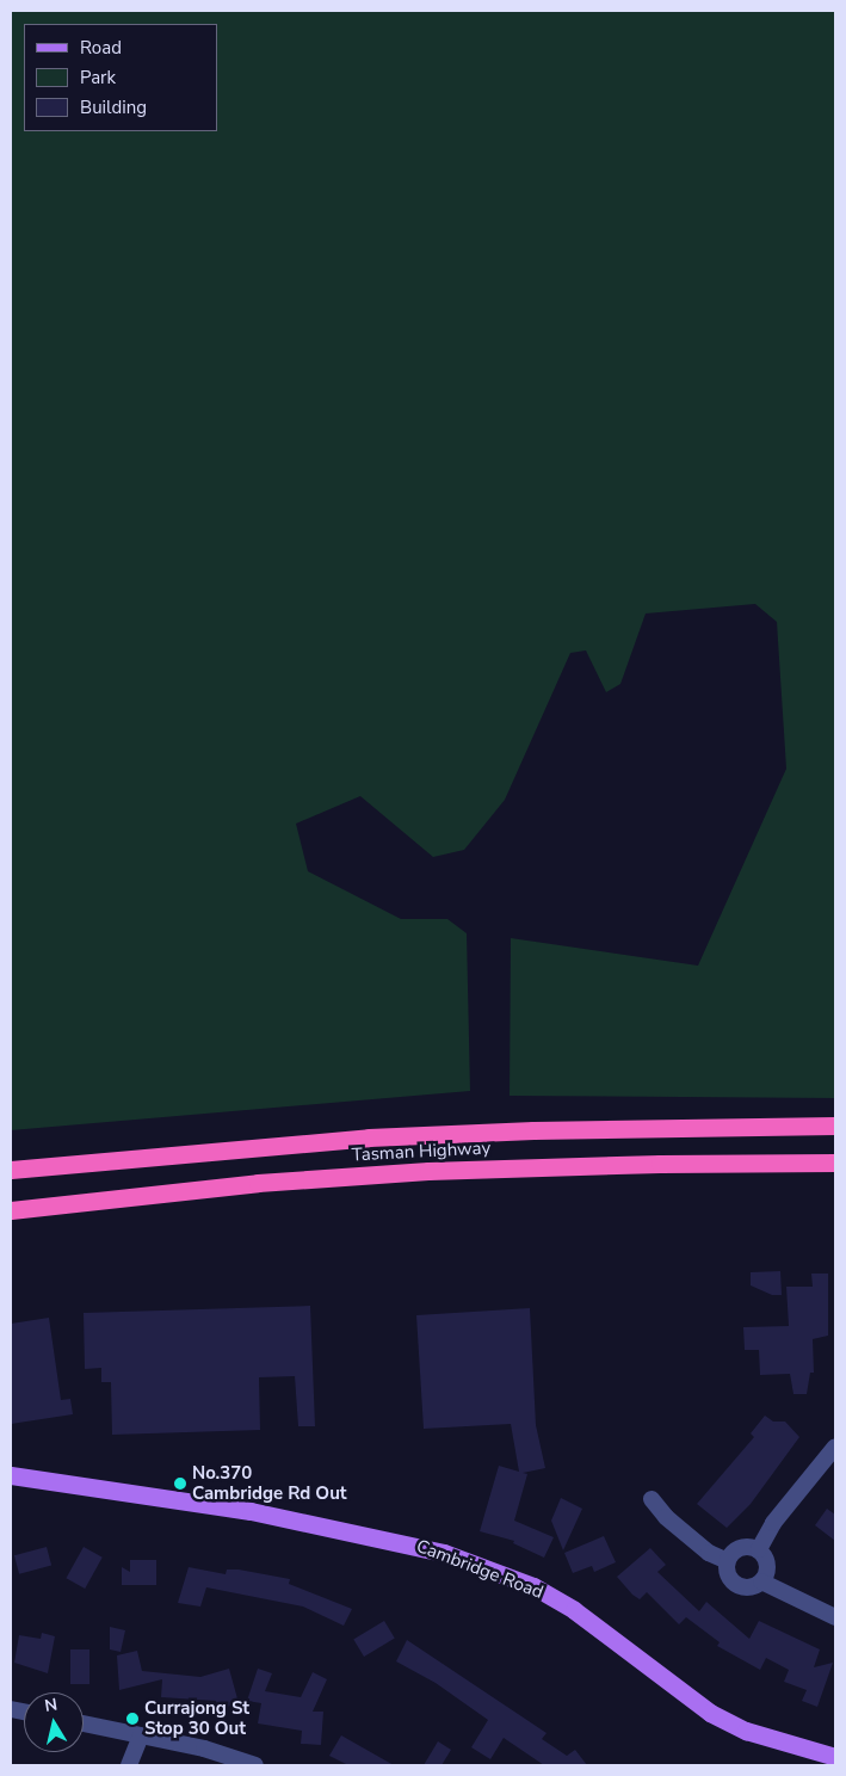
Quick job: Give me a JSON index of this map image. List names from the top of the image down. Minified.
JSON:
{"streets":{"highway":["Tasman Highway"],"main road":["Cambridge Road"]},"places":["No.370 Cambridge Rd Out","Currajong St Stop 30 Out"],"legend":["Road","Park","Building"],"north":"top"}
